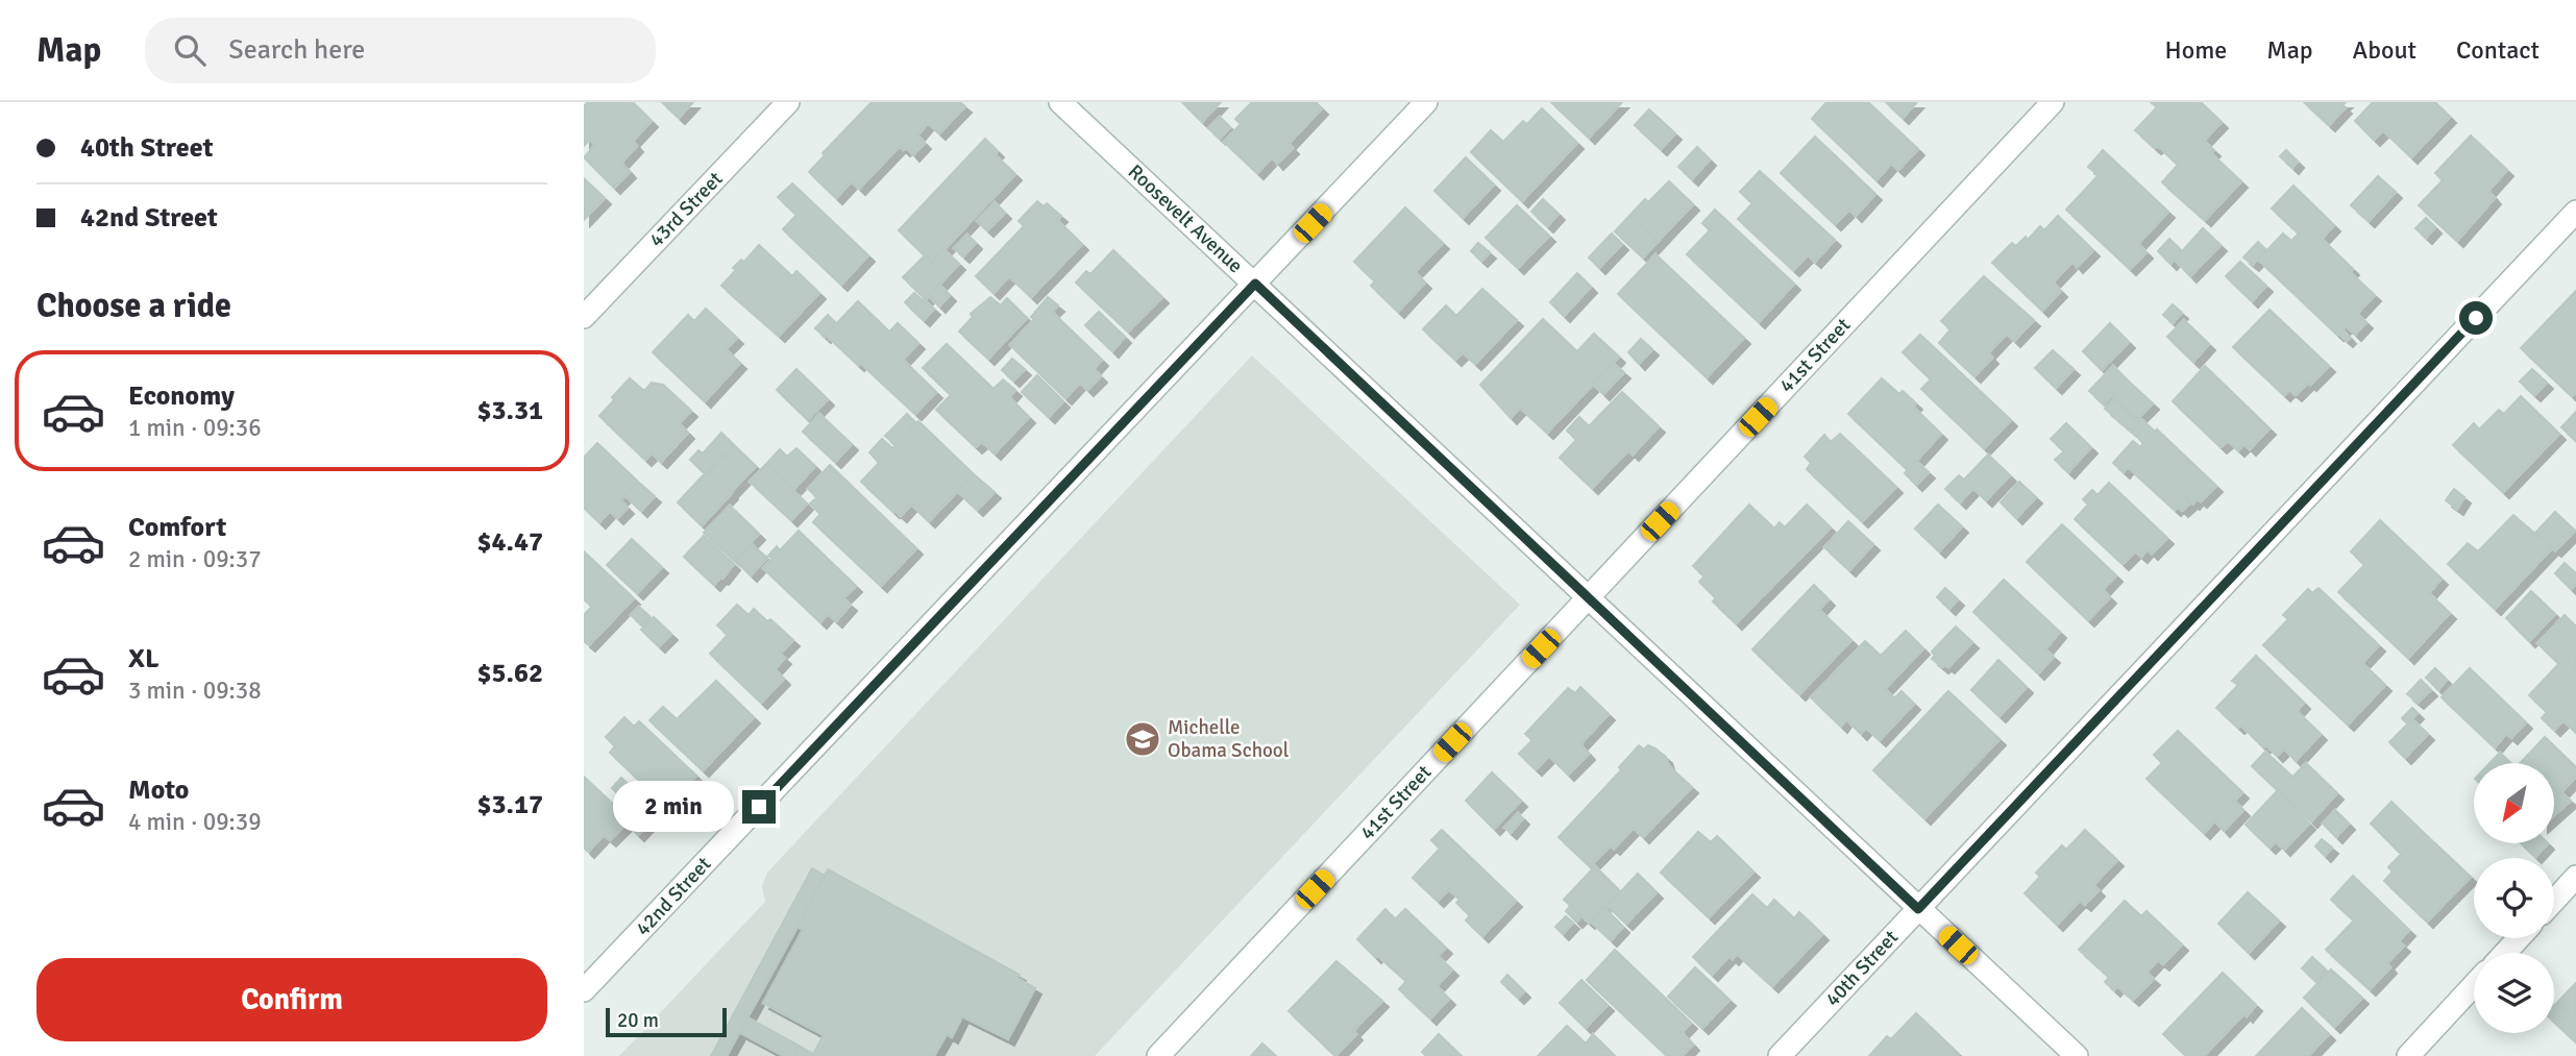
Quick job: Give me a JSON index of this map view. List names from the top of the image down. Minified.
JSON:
{"streets":{"street":["43rd Street","Roosevelt Avenue","41st Street","42nd Street","40th Street"]},"crossings":[["Roosevelt Avenue","41st Street"],["Roosevelt Avenue","42nd Street"],["Roosevelt Avenue","40th Street"]],"places":{"school or university":["Michelle Obama School"]},"scale_bar":"20 m","north":"bottom left","page":{"header":"Map","search":"Search here","nav":["Home","Map","About","Contact"],"banner":["40th Street","42nd Street"],"heading":"Choose a ride","list":[{"name":"Economy","note":"1 min · 09:36","value":"$3.31"},{"name":"Comfort","note":"2 min · 09:37","value":"$4.47"},{"name":"XL","note":"3 min · 09:38","value":"$5.62"},{"name":"Moto","note":"4 min · 09:39","value":"$3.17"}],"bubble":"2 min","buttons":"Confirm","scale":"20 m"}}
